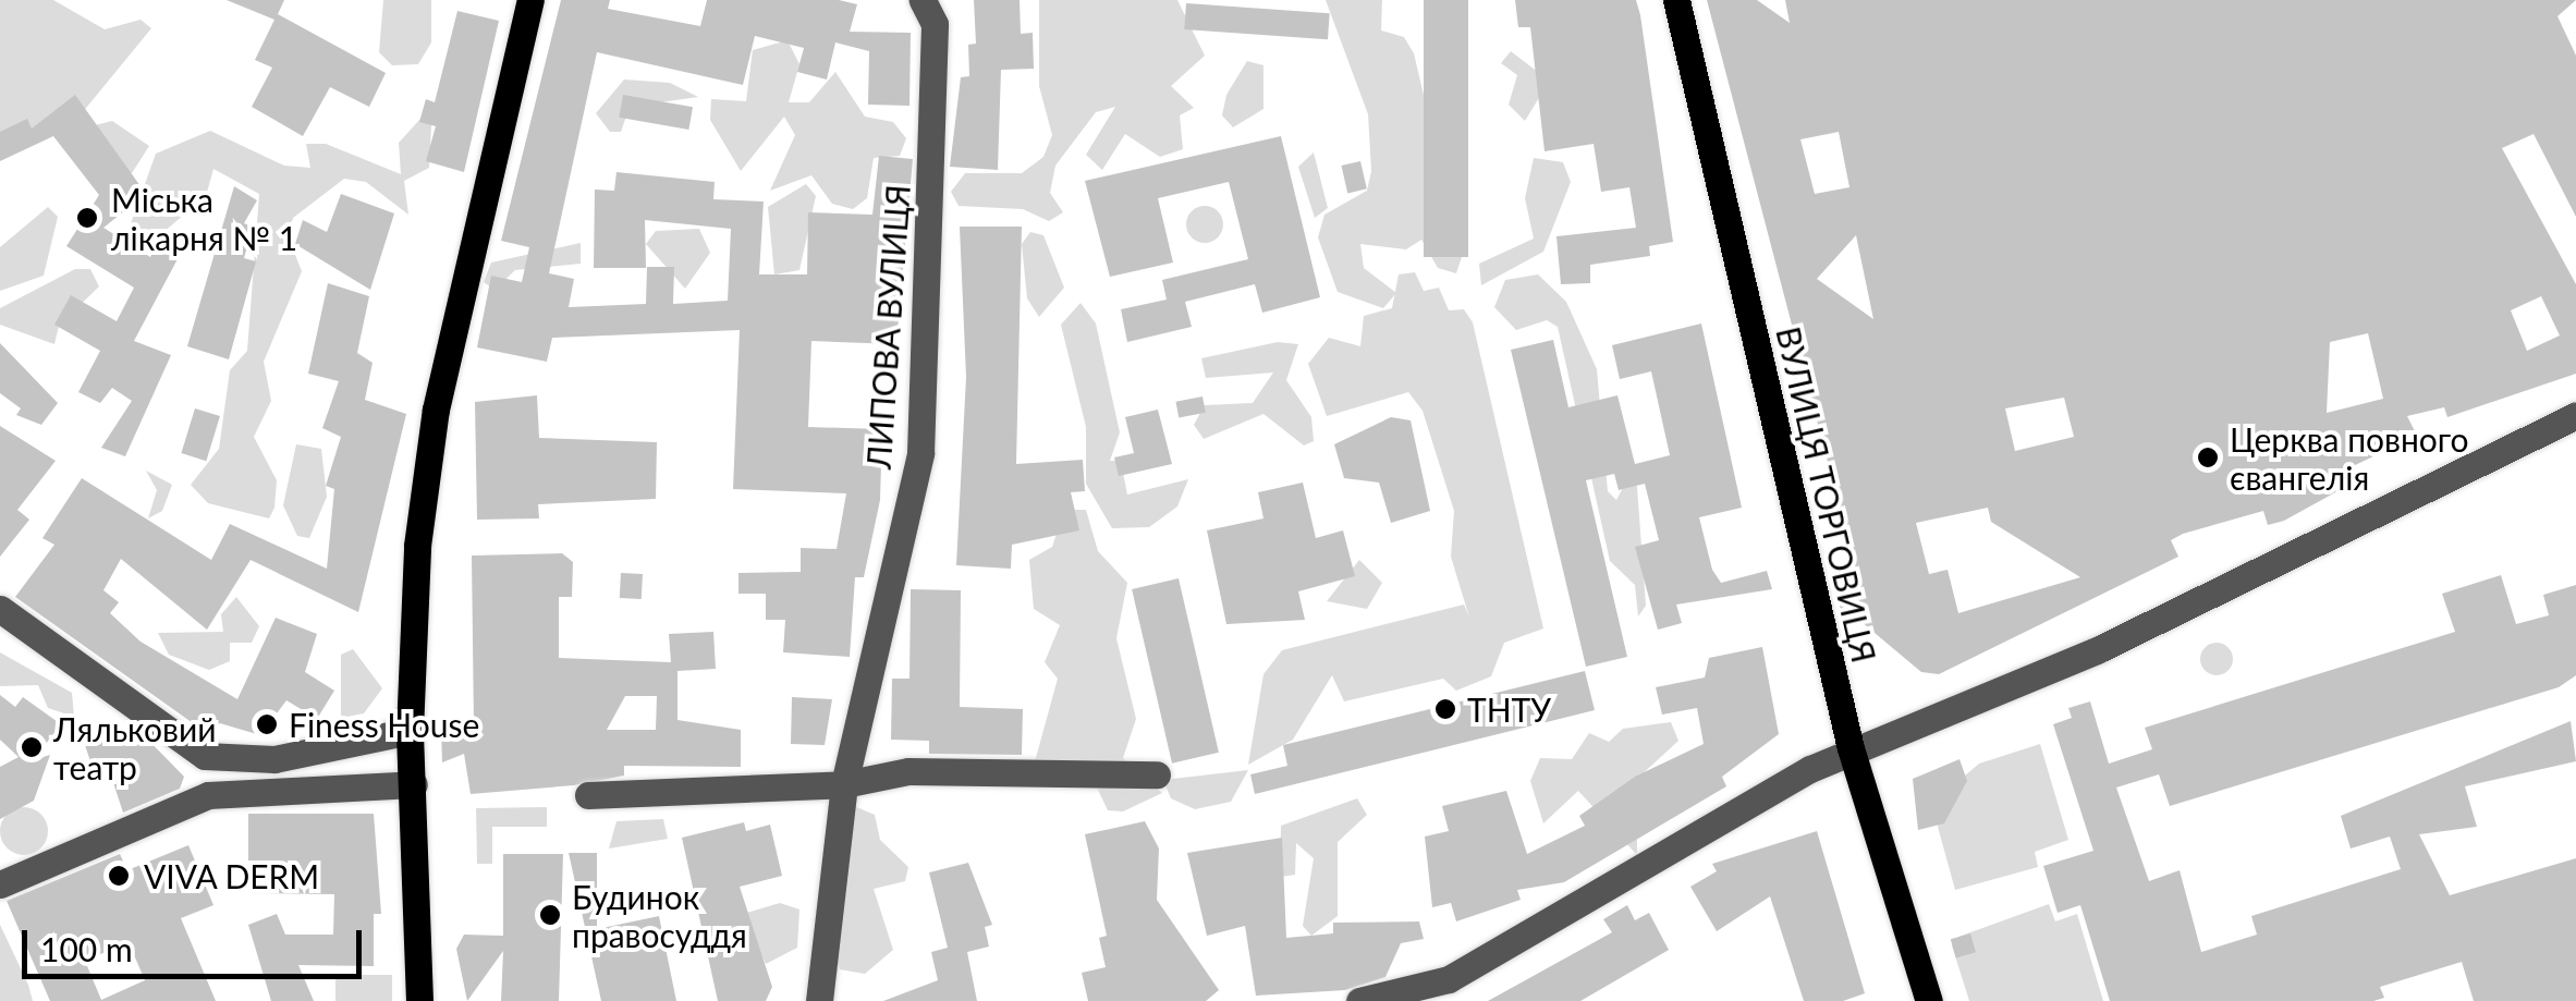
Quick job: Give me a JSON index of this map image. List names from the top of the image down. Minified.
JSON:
{"streets":{"main road":["ВУЛИЦЯ ТОРГОВИЦЯ"],"street":["ЛИПОВА ВУЛИЦЯ"]},"places":["Міська лікарня № 1","Церква повного євангелія","ТНТУ","Finess House","Ляльковий театр","VIVA DERM","Будинок правосуддя"],"scale_bar":"100 m"}
